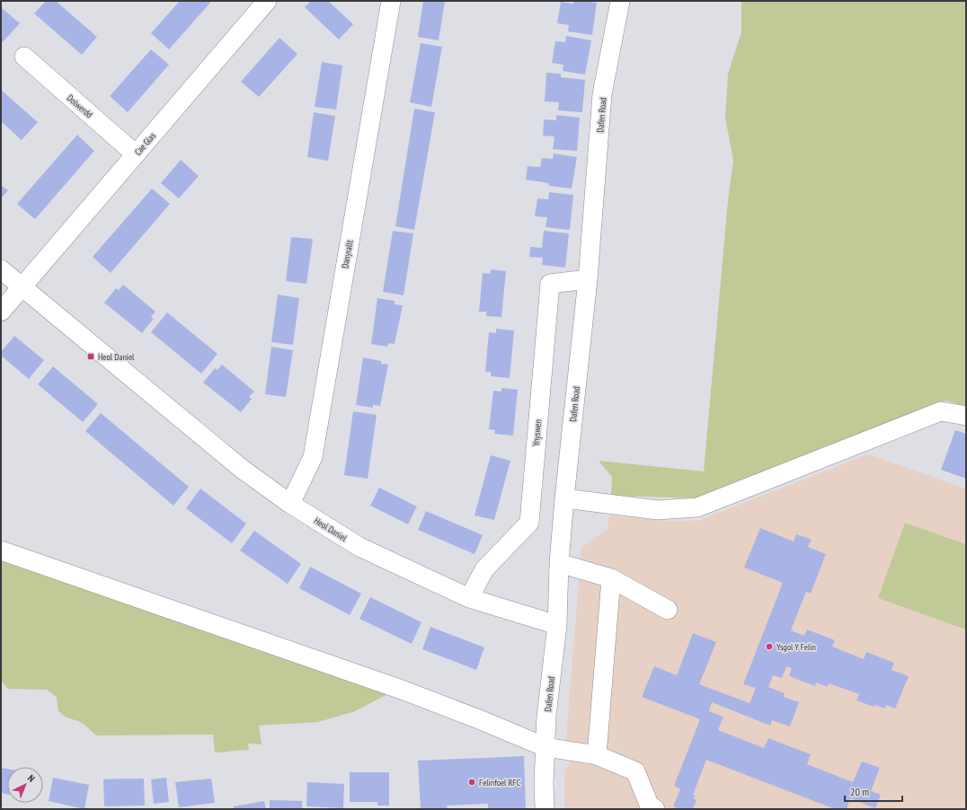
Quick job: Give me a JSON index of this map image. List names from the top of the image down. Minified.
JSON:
{"streets":{"street":["Dolwerdd","Dafen Road","Cae Glas","Danyrallt","Ynyswen","Heol Daniel"]},"crossings":[["Dolwerdd","Cae Glas"],["Dafen Road","Ynyswen"],["Dafen Road","Heol Daniel"],["Cae Glas","Heol Daniel"],["Danyrallt","Heol Daniel"],["Ynyswen","Heol Daniel"]],"places":{"transit":["Heol Daniel"],"other":["Ysgol Y Felin","Felinfoel RFC"]},"scale_bar":"20 m","north":"top right"}
